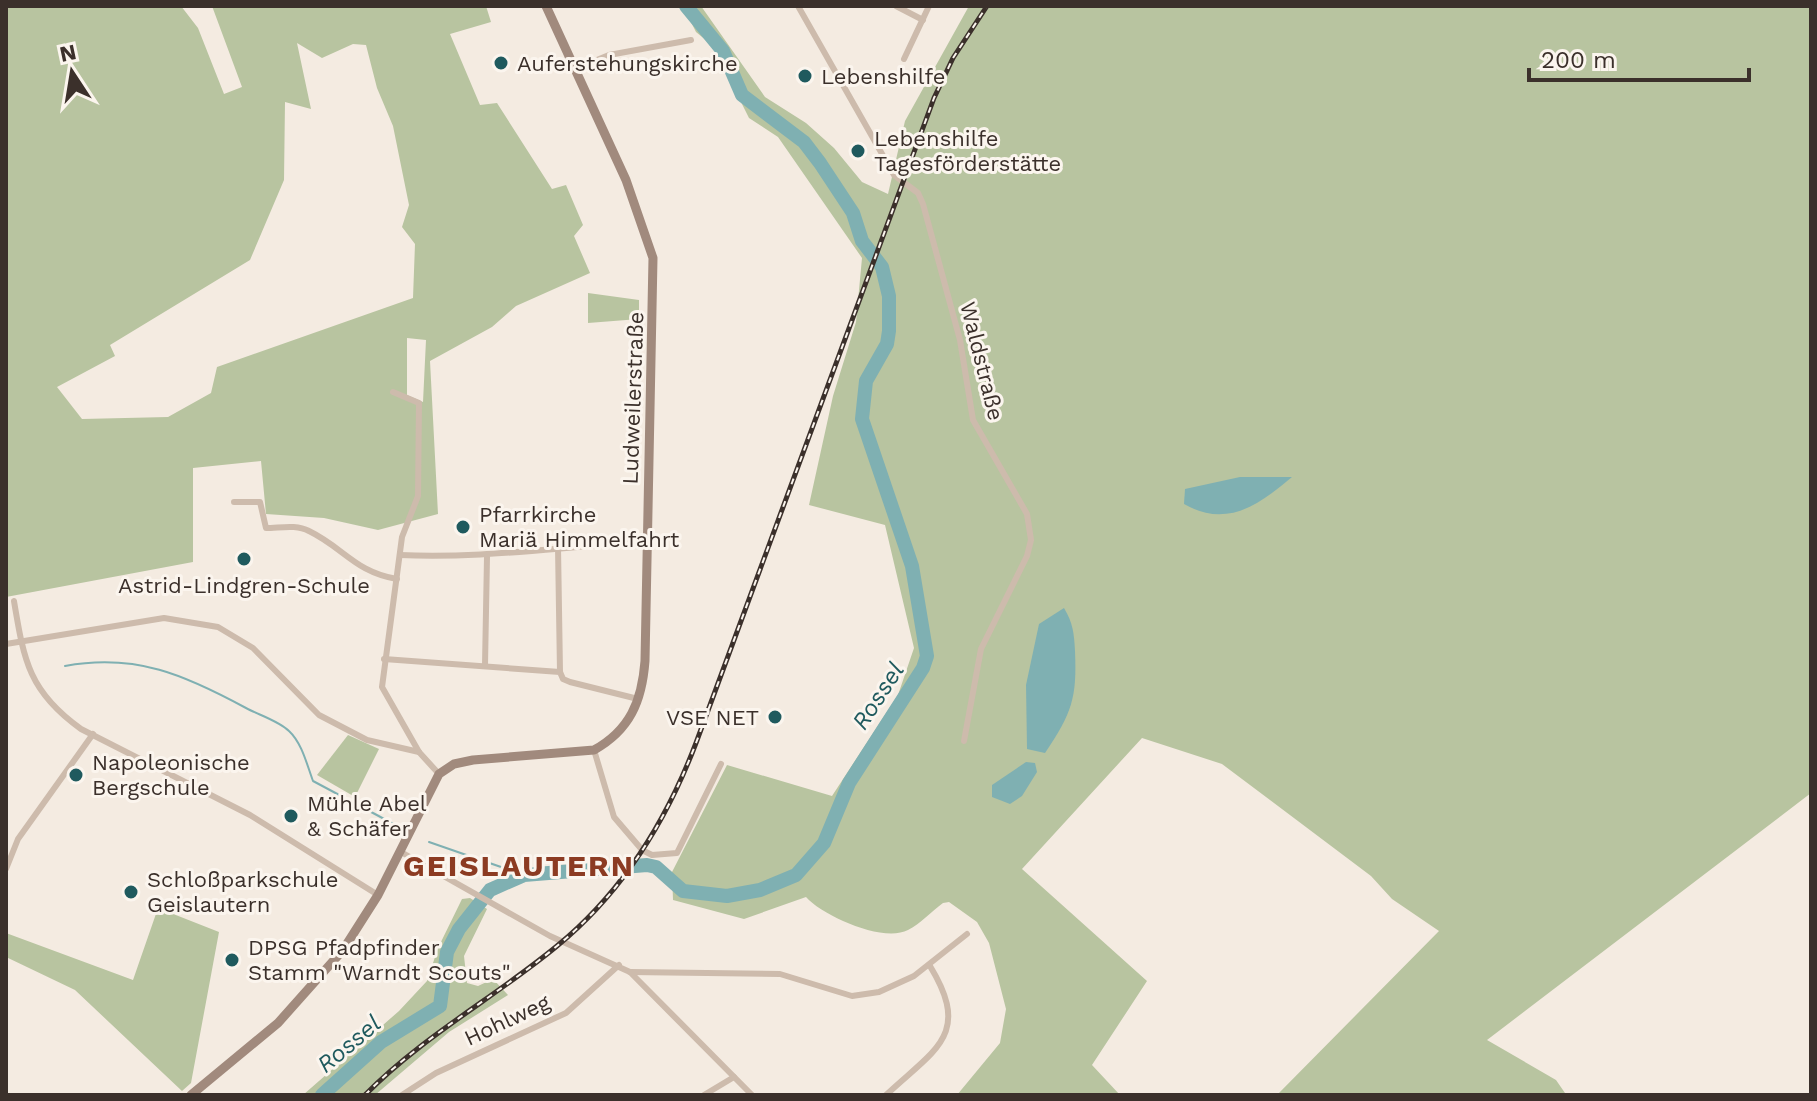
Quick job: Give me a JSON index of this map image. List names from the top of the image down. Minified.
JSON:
{"streets":{"main road":["Ludweilerstraße"],"street":["Waldstraße","Hohlweg"]},"districts":["GEISLAUTERN"],"water":["Rossel"],"places":["Auferstehungskirche","Lebenshilfe","Lebenshilfe Tagesförderstätte","Pfarrkirche Mariä Himmelfahrt","Astrid-Lindgren-Schule","VSE NET","Napoleonische Bergschule","Mühle Abel & Schäfer","Schloßparkschule Geislautern","DPSG Pfadpfinder Stamm \"Warndt Scouts\""],"scale_bar":"200 m","north":"top"}
